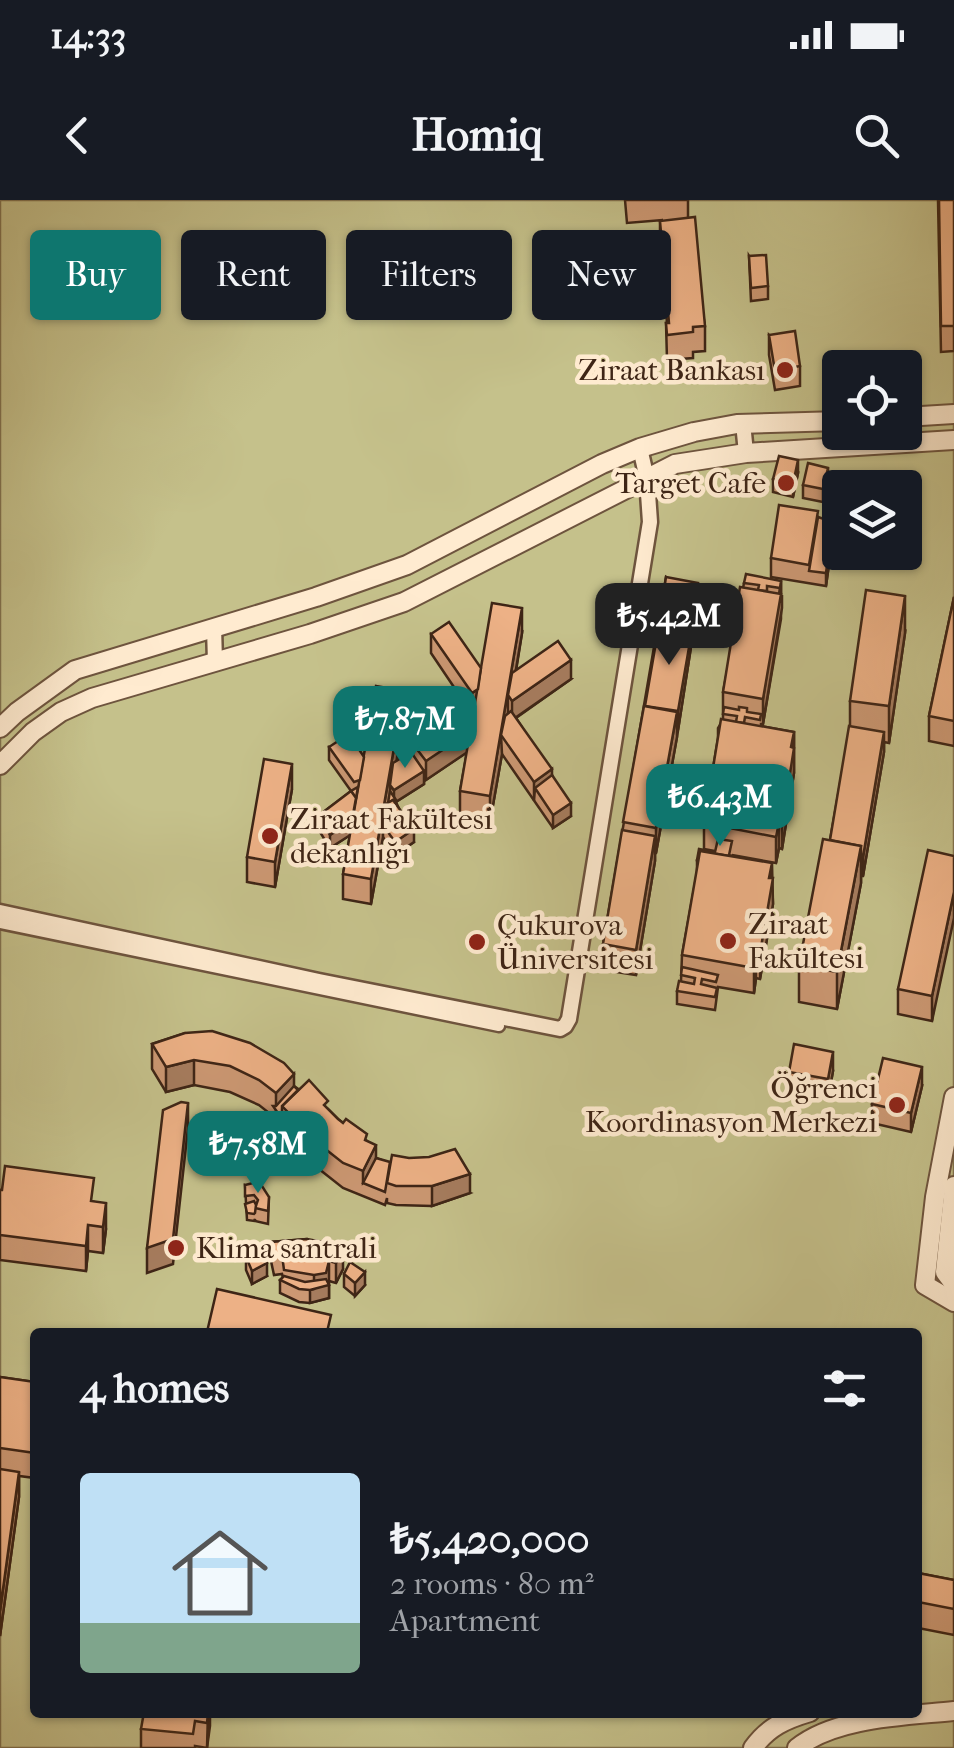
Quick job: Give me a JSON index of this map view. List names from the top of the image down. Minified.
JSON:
{"places":["Ziraat Bankası","Target Cafe","Ziraat Fakültesi dekanlığı","Ziraat Fakültesi","Çukurova Üniversitesi","Öğrenci Koordinasyon Merkezi","Klima santrali"],"page":{"status":"14:33","header":"Homiq","chip":["Buy","Rent","Filters","New"],"price":["₺5.42M","₺7.87M","₺6.43M","₺7.58M"],"heading":"4 homes","list":[{"name":"₺5,420,000","note":"2 rooms · 80 m² · Apartment"}]}}
